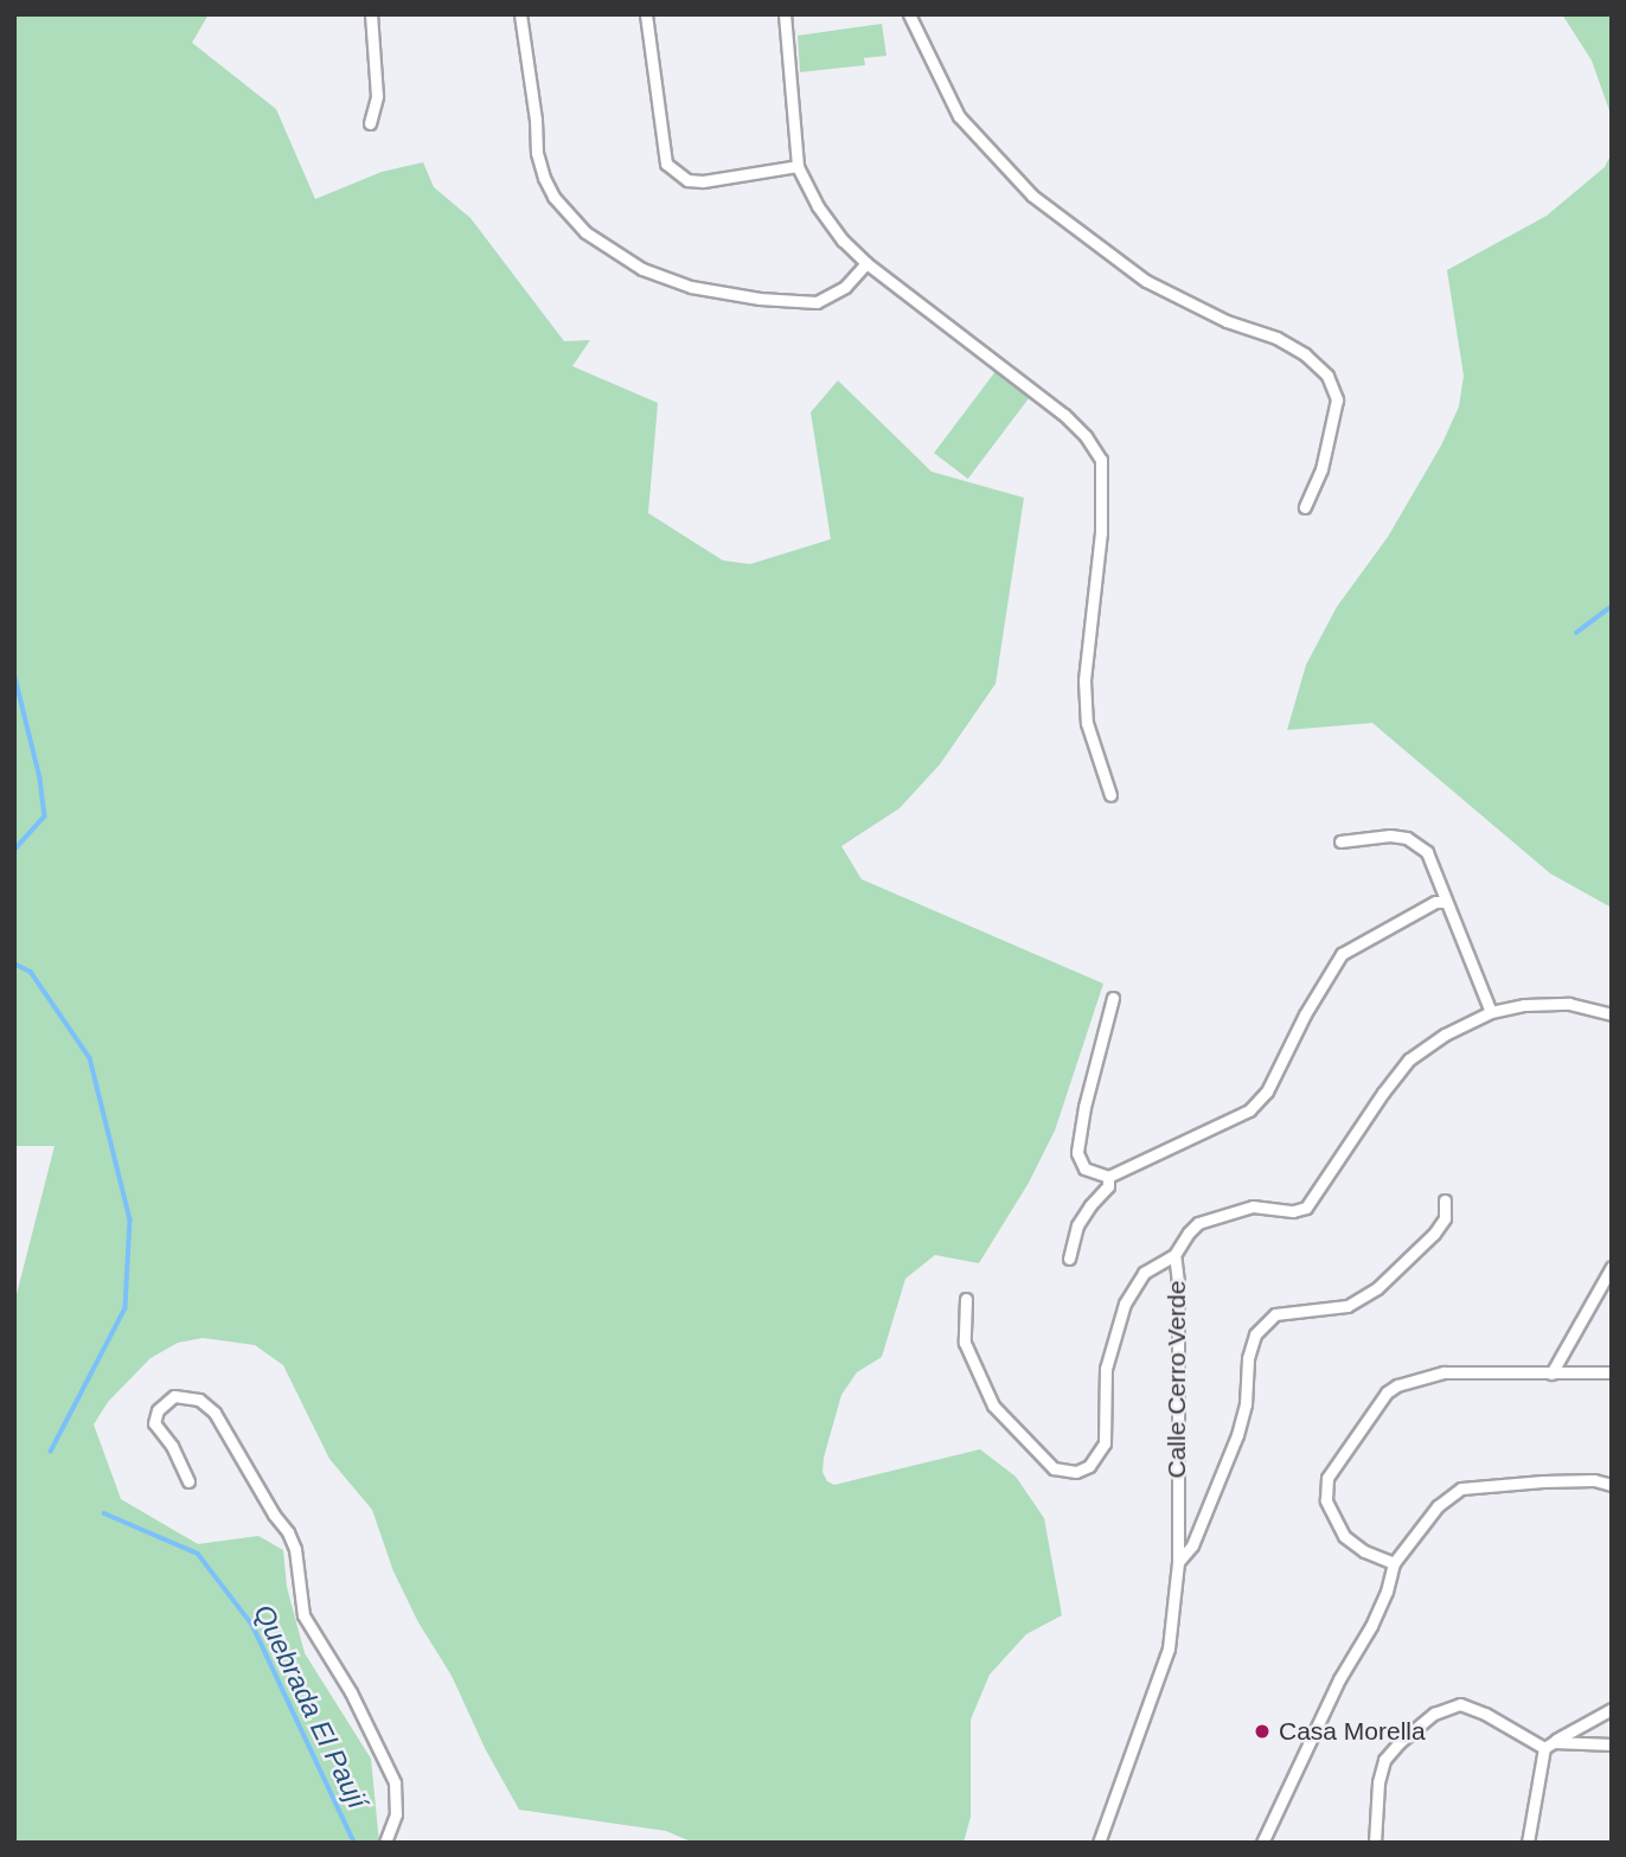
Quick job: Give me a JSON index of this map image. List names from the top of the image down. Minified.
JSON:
{"streets":{"street":["Calle Cerro Verde"]},"water":["Quebrada El Paují"],"places":["Casa Morella"]}
